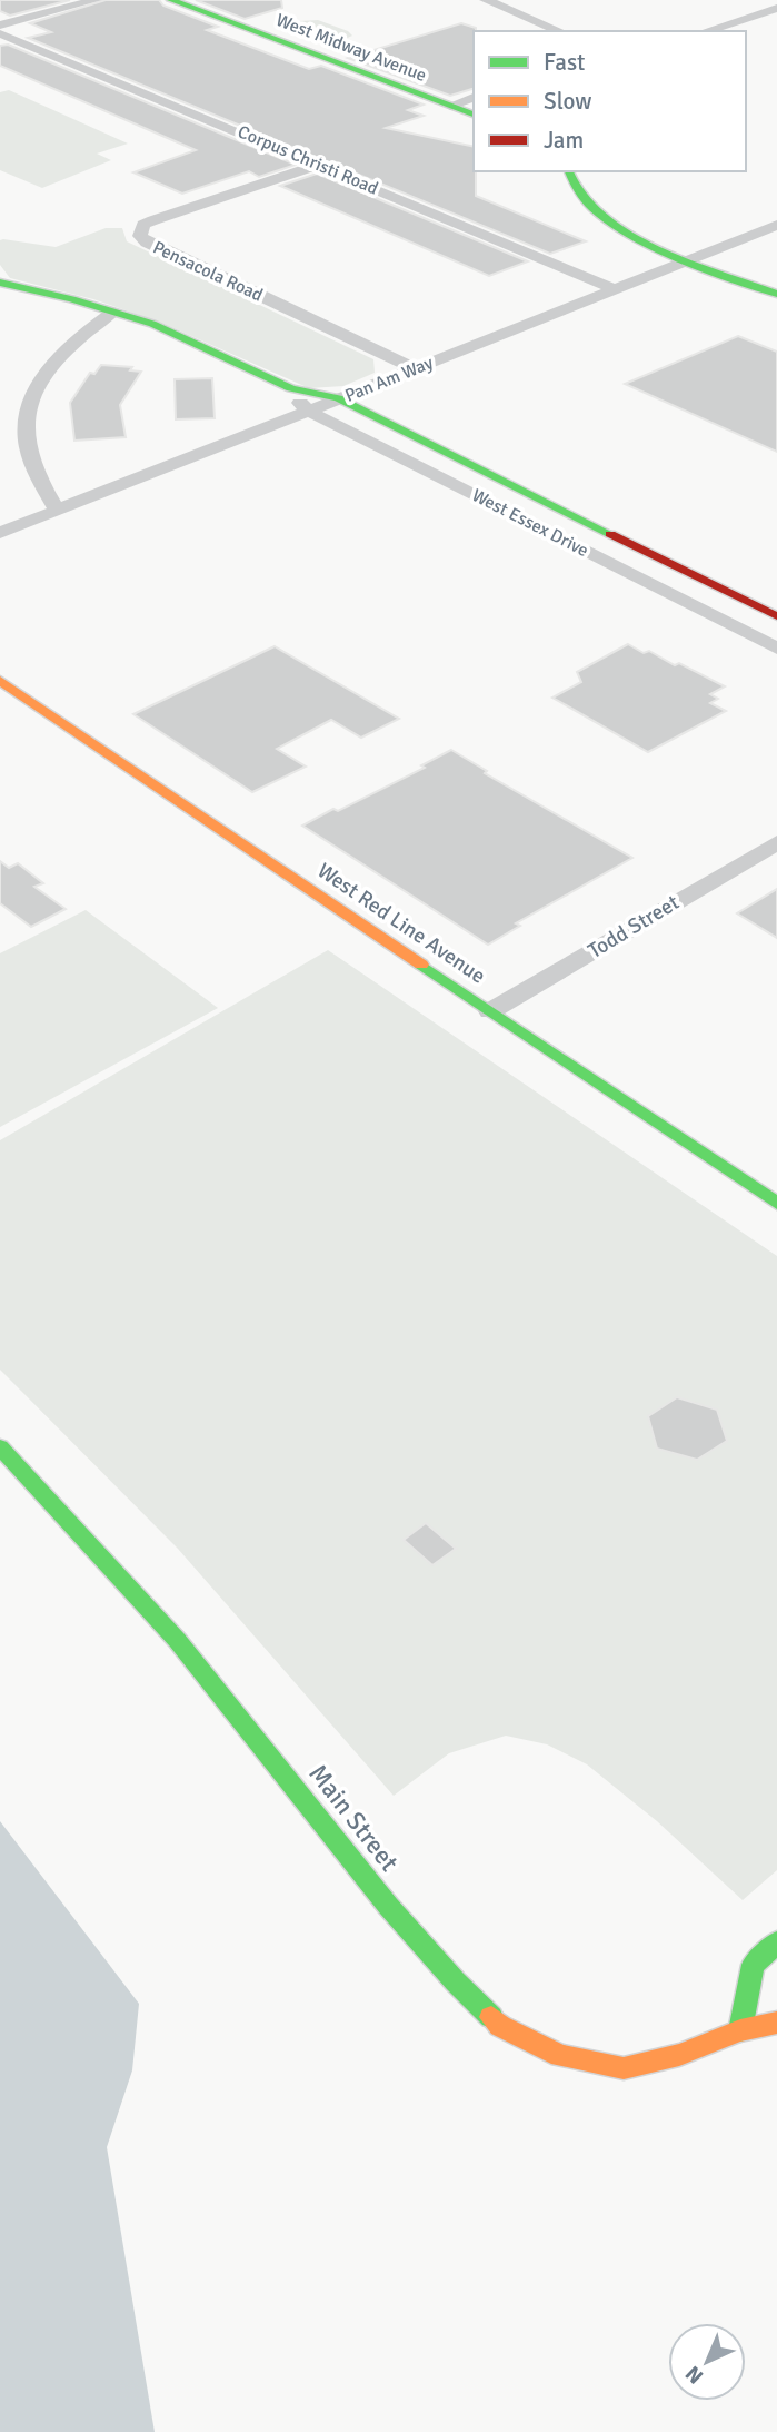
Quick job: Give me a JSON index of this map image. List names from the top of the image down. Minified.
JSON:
{"streets":{"street":["West Midway Avenue","Corpus Christi Road","Pensacola Road","Pan Am Way","West Essex Drive","West Red Line Avenue","Todd Street","Main Street"]},"crossings":[["Corpus Christi Road","Pensacola Road"],["Corpus Christi Road","Pan Am Way"],["Pensacola Road","Pan Am Way"],["Pan Am Way","West Essex Drive"],["West Red Line Avenue","Todd Street"]],"legend":["Fast","Slow","Jam"],"north":"bottom left"}
